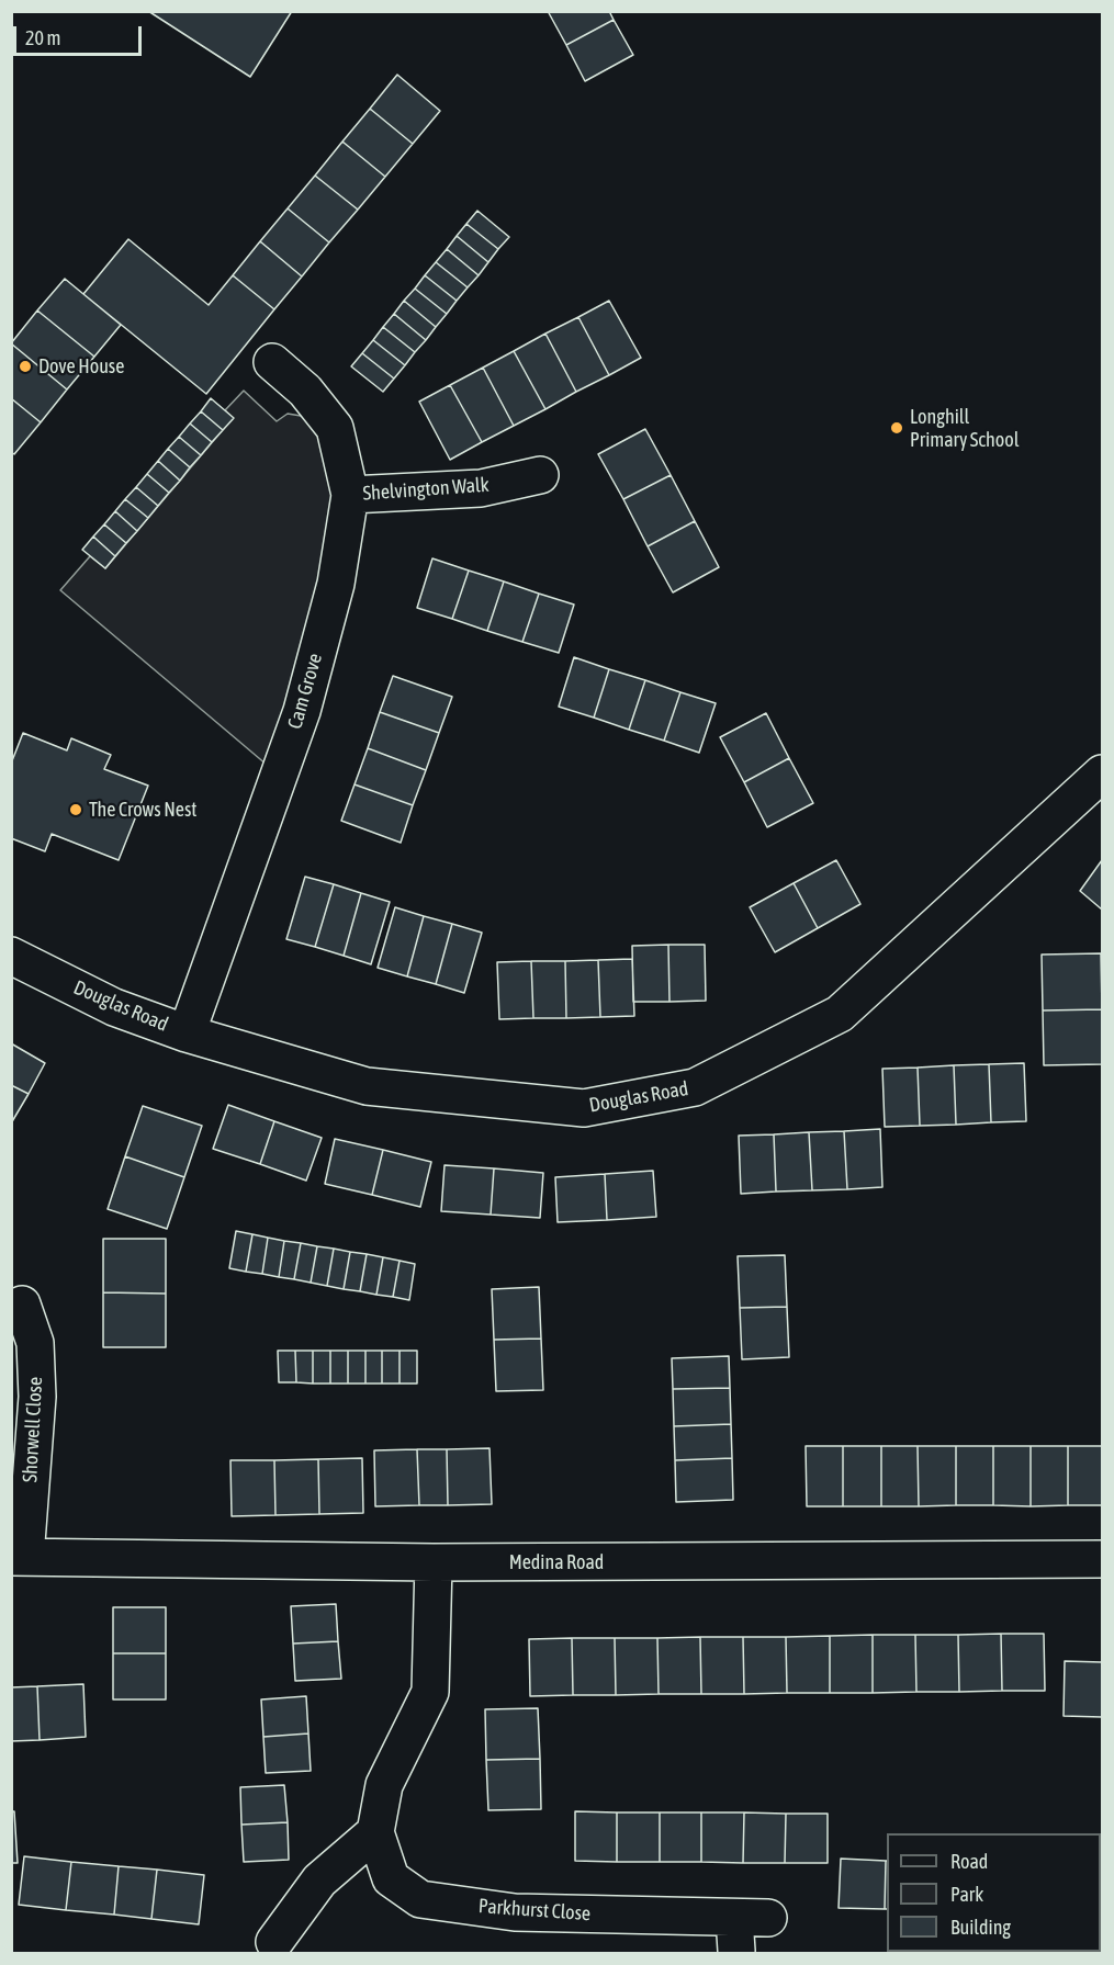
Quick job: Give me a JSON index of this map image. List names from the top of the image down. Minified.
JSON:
{"streets":{"street":["Shelvington Walk","Cam Grove","Douglas Road","Shorwell Close","Medina Road","Parkhurst Close"]},"crossings":[["Shelvington Walk","Cam Grove"],["Cam Grove","Douglas Road"],["Shorwell Close","Medina Road"],["Medina Road","Parkhurst Close"]],"places":["Dove House","Longhill Primary School","The Crows Nest"],"legend":["Road","Park","Building"],"scale_bar":"20 m"}
